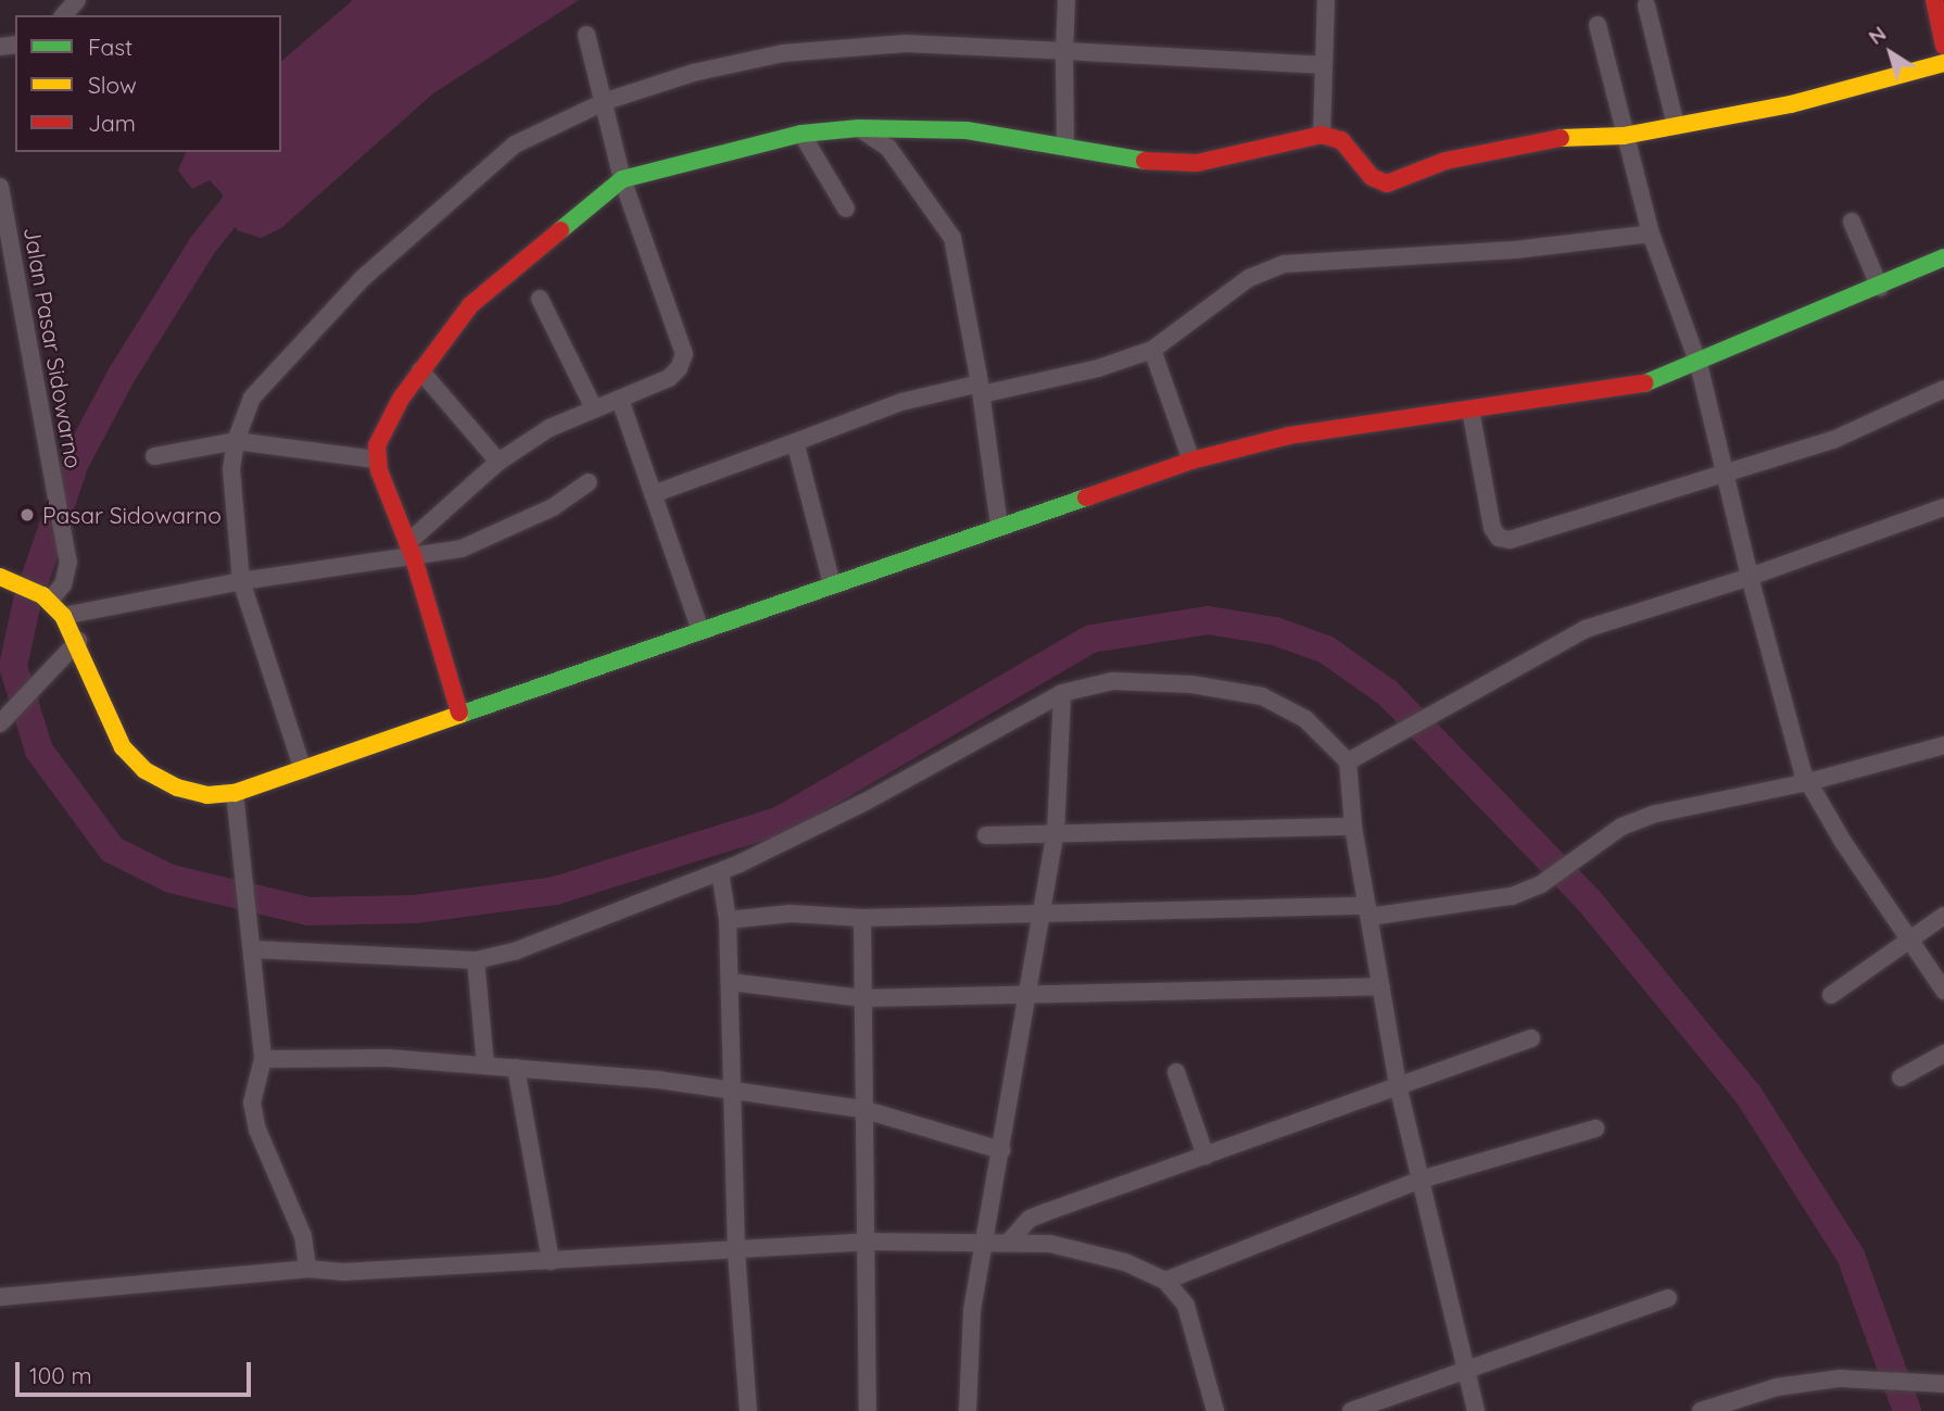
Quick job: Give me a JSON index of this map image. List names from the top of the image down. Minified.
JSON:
{"streets":{"street":["Jalan Pasar Sidowarno"]},"places":["Pasar Sidowarno"],"legend":["Fast","Slow","Jam"],"scale_bar":"100 m","north":"top left"}
